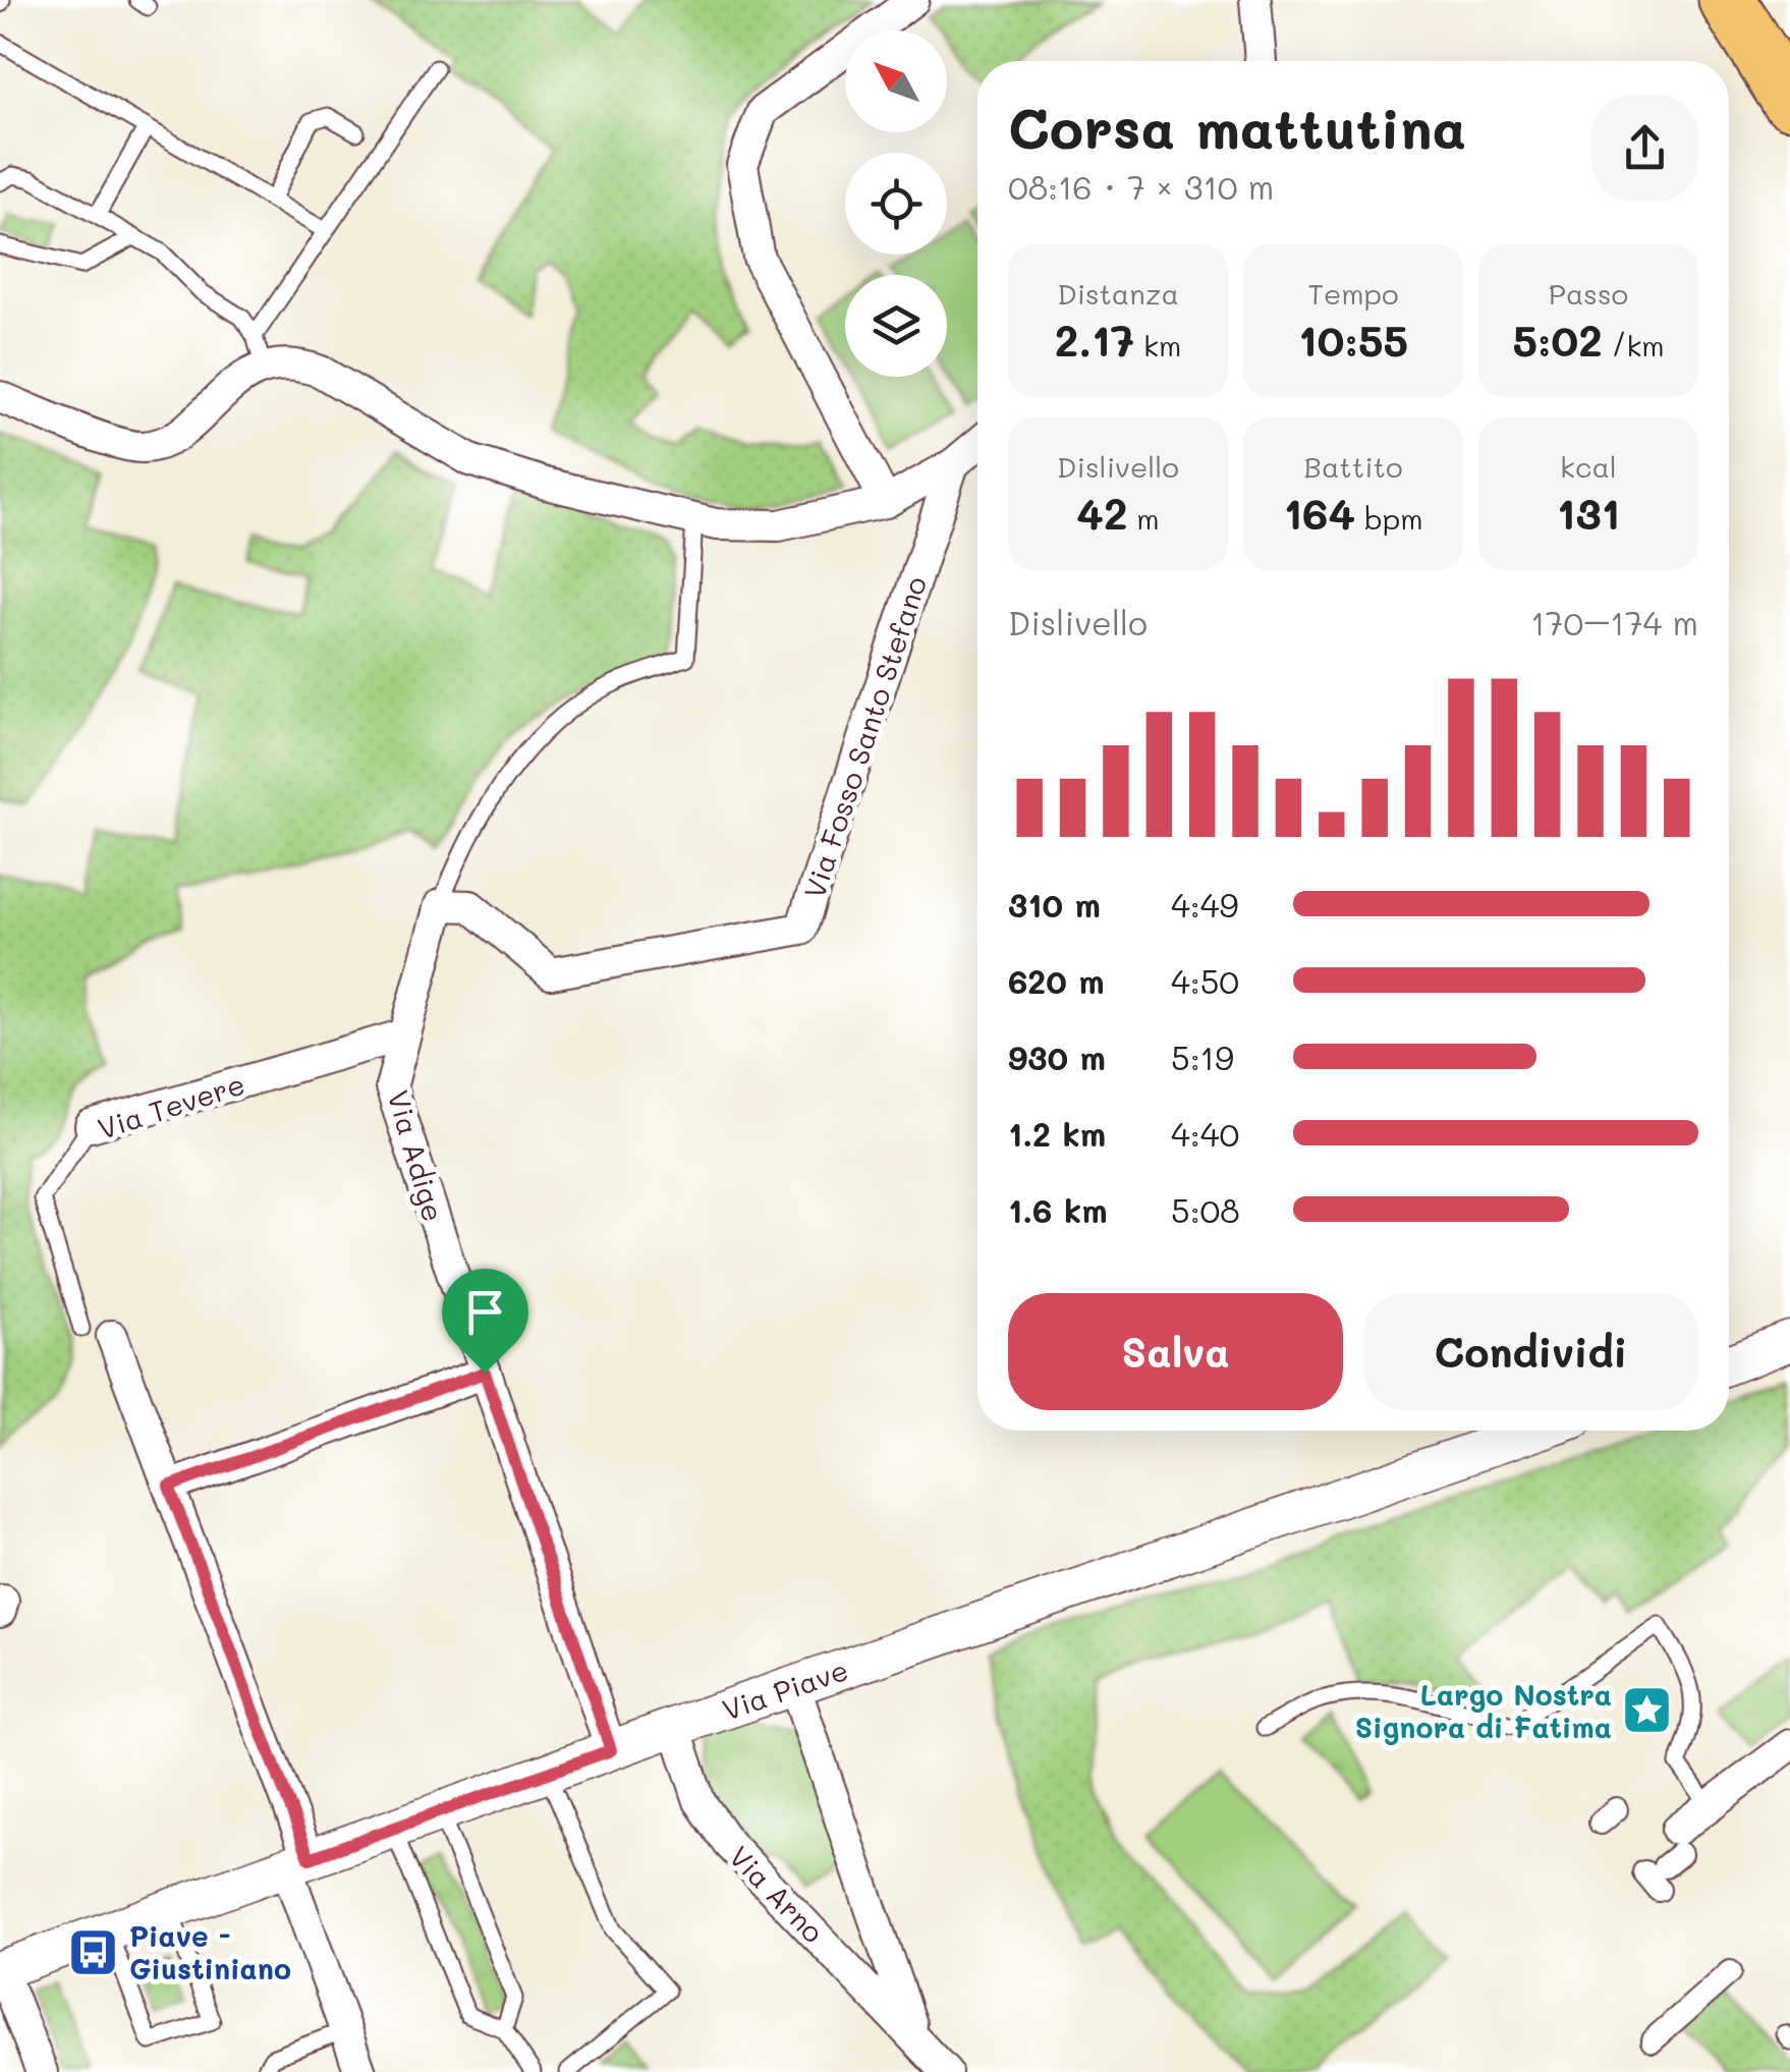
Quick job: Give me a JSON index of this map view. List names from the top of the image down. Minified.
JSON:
{"streets":{"street":["Via Fosso Santo Stefano","Via Tevere","Via Adige","Via Piave","Via Arno"]},"crossings":[["Via Fosso Santo Stefano","Via Adige"],["Via Tevere","Via Adige"],["Via Adige","Via Piave"],["Via Piave","Via Arno"]],"places":{"place":["Largo Nostra Signora di Fatima"],"bus stop":["Piave - Giustiniano"]},"north":"top left","page":{"heading":["Corsa mattutina","08:16 · 7 × 310 m"],"stats":[["Distanza","2.17 km"],["Tempo","10:55"],["Passo","5:02 /km"],["Dislivello","42 m"],["Battito","164 bpm"],["kcal","131"]],"chart":["Dislivello","170–174 m"],"list":[{"name":"310 m","note":"4:49"},{"name":"620 m","note":"4:50"},{"name":"930 m","note":"5:19"},{"name":"1.2 km","note":"4:40"},{"name":"1.6 km","note":"5:08"}],"buttons":["Salva","Condividi"]}}
